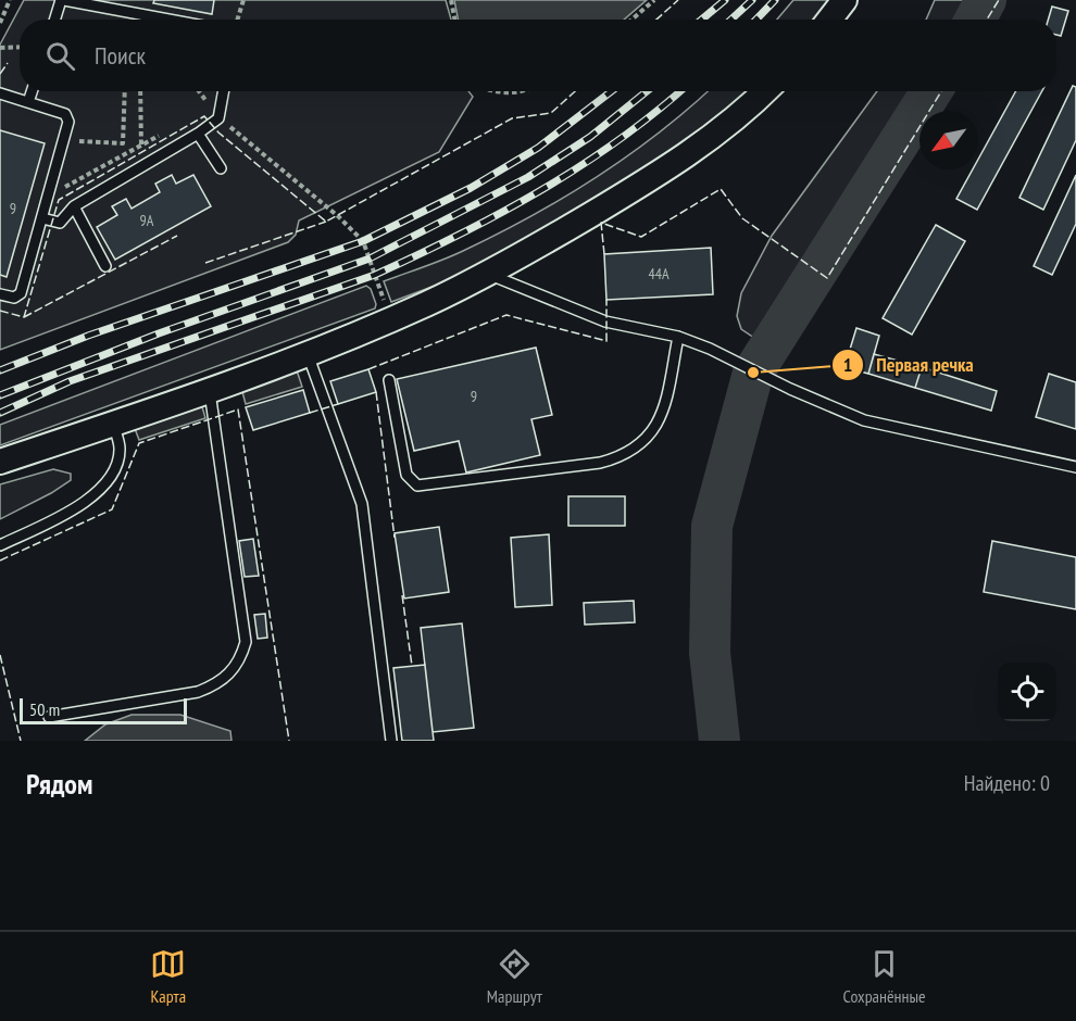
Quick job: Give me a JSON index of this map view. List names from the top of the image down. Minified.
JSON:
{"places":["Первая речка"],"house_numbers":["9","9А","44А","9"],"scale_bar":"50 m","north":"bottom left","page":{"search":"Поиск","scale":"50 m","heading":["Рядом","Найдено: 0"],"nav":["Карта","Маршрут","Сохранённые"]}}
